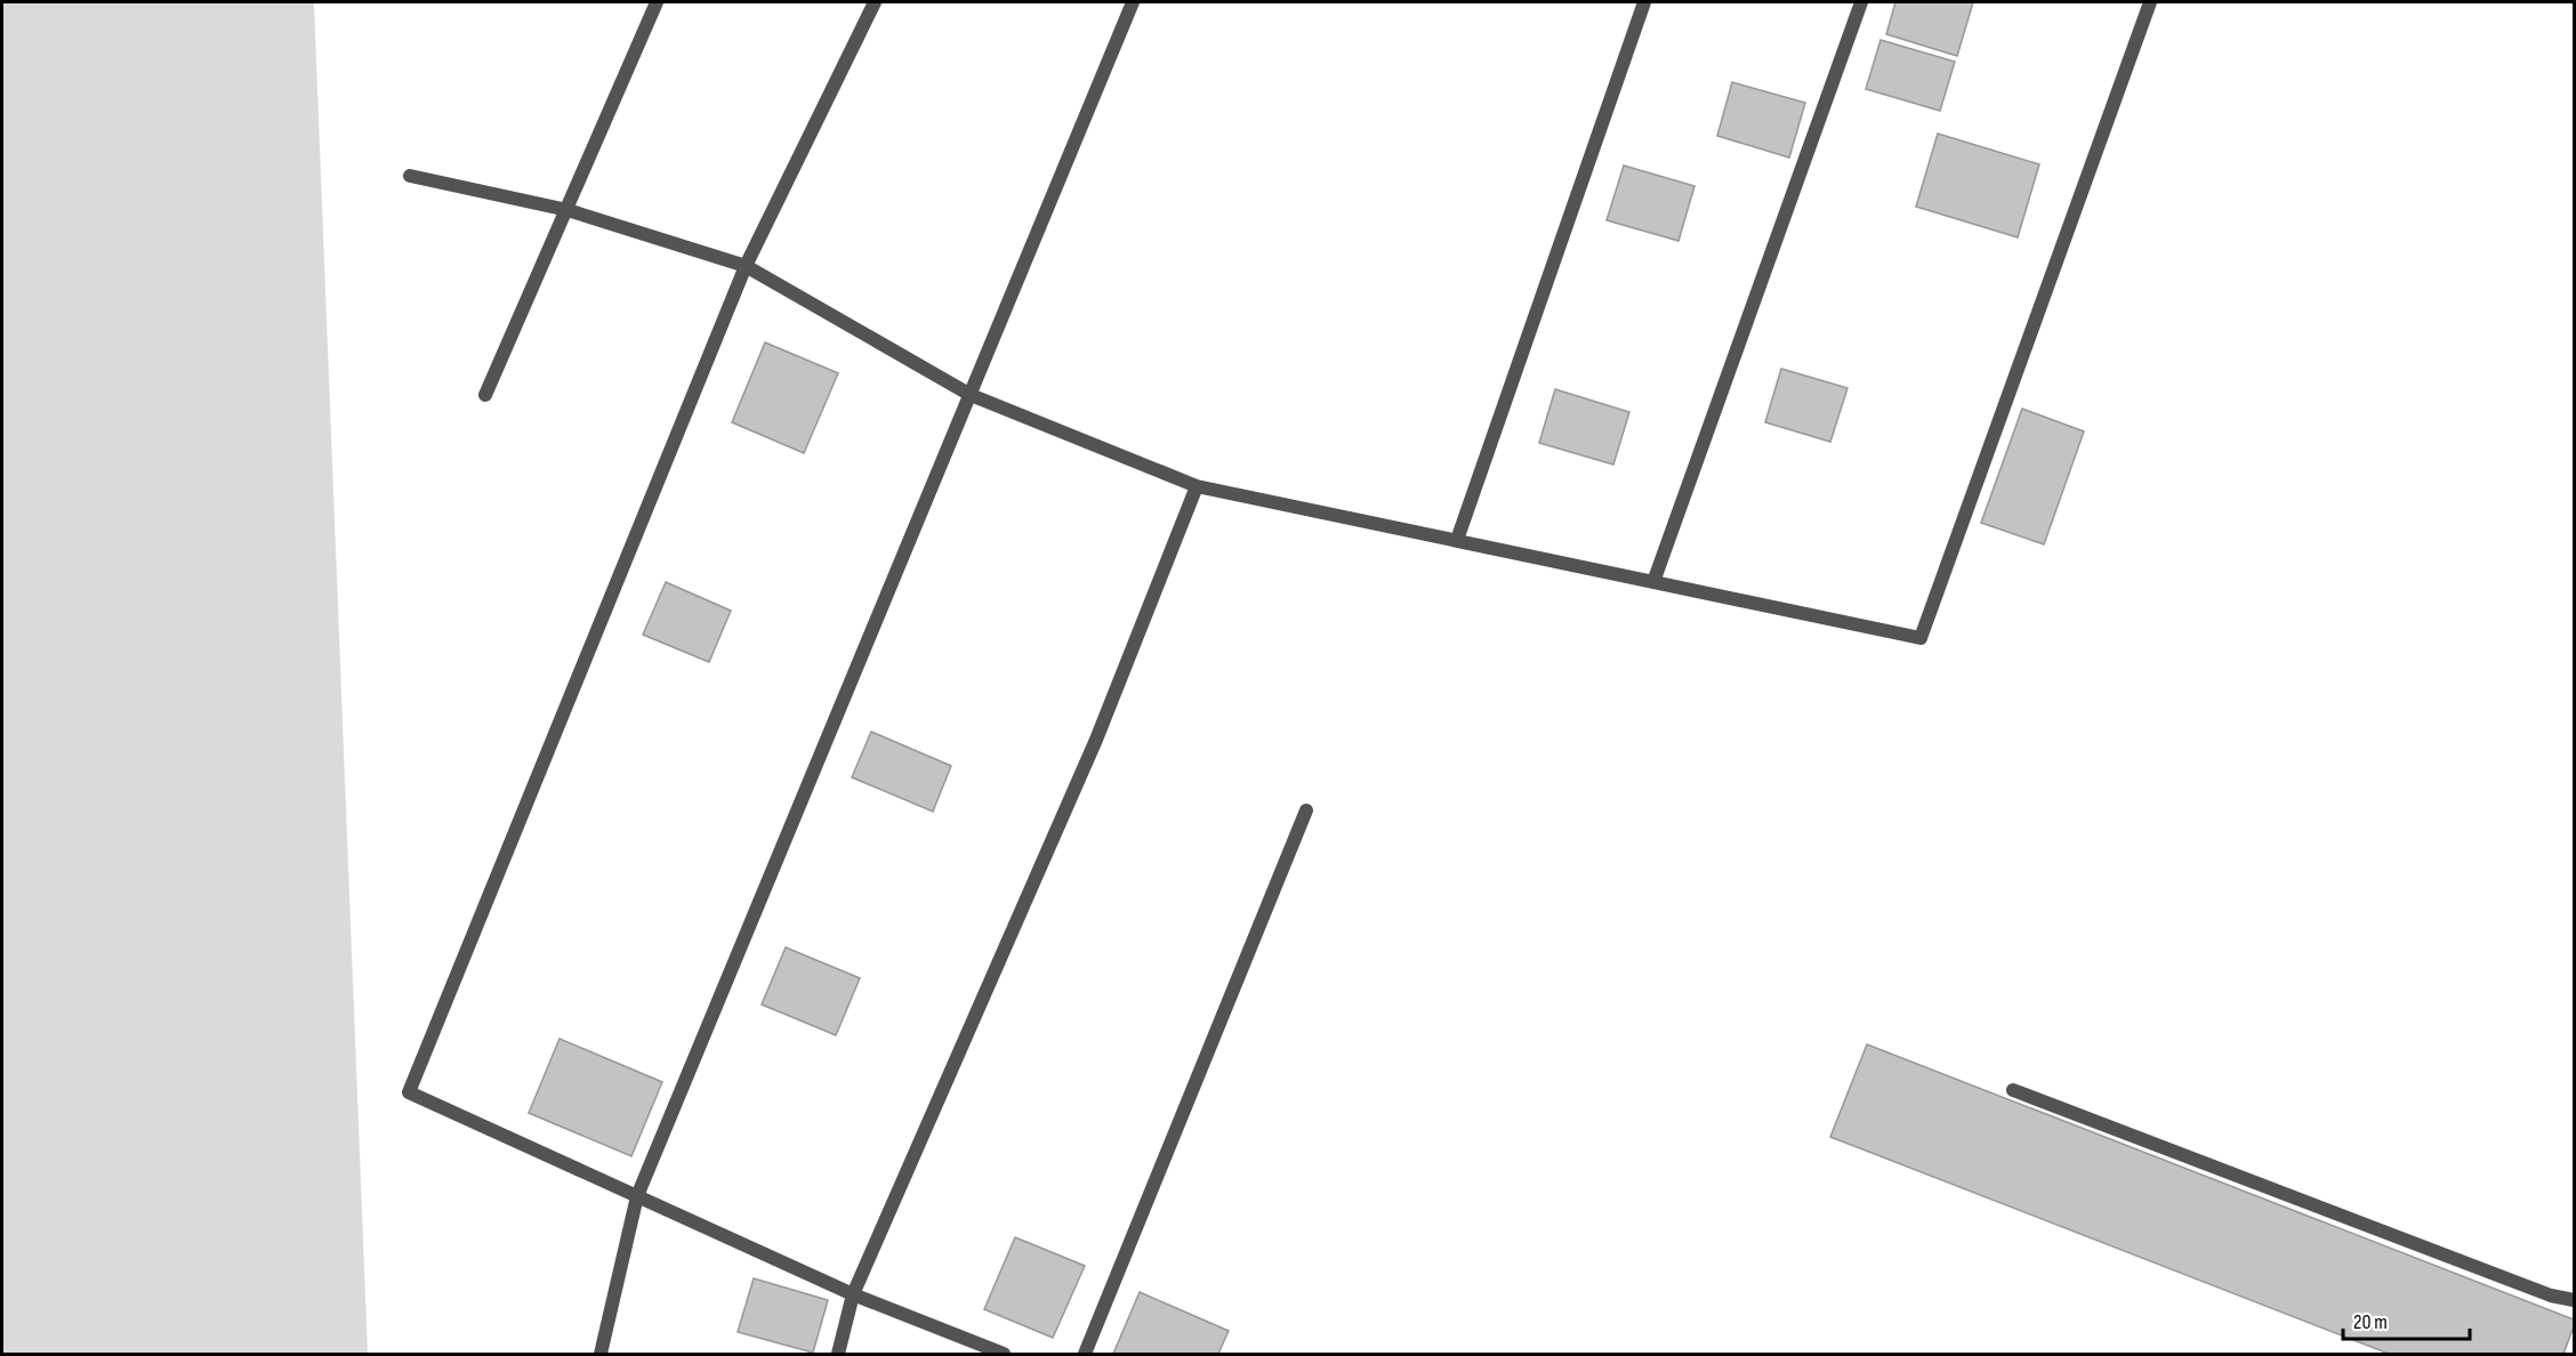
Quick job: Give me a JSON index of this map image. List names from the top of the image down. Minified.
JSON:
{"scale_bar":"20 m"}
